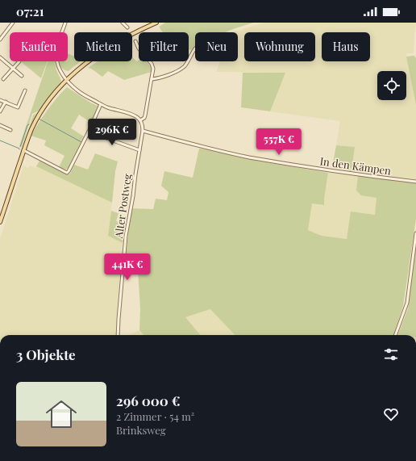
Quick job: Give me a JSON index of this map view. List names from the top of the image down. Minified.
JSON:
{"streets":{"street":["In den Kämpen","Alter Postweg"]},"crossings":[["In den Kämpen","Alter Postweg"]],"page":{"status":"07:21","chip":["Kaufen","Mieten","Filter","Neu","Wohnung","Haus"],"price":["296K €","557K €","441K €"],"heading":"3 Objekte","list":[{"name":"296 000 €","note":"2 Zimmer · 54 m² · Brinksweg"}]}}
